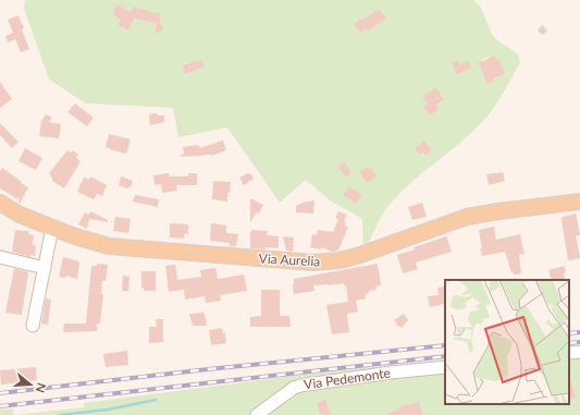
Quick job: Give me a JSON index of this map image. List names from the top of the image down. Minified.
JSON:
{"streets":{"main road":["Via Aurelia"],"street":["Via Pedemonte"]},"north":"right"}
